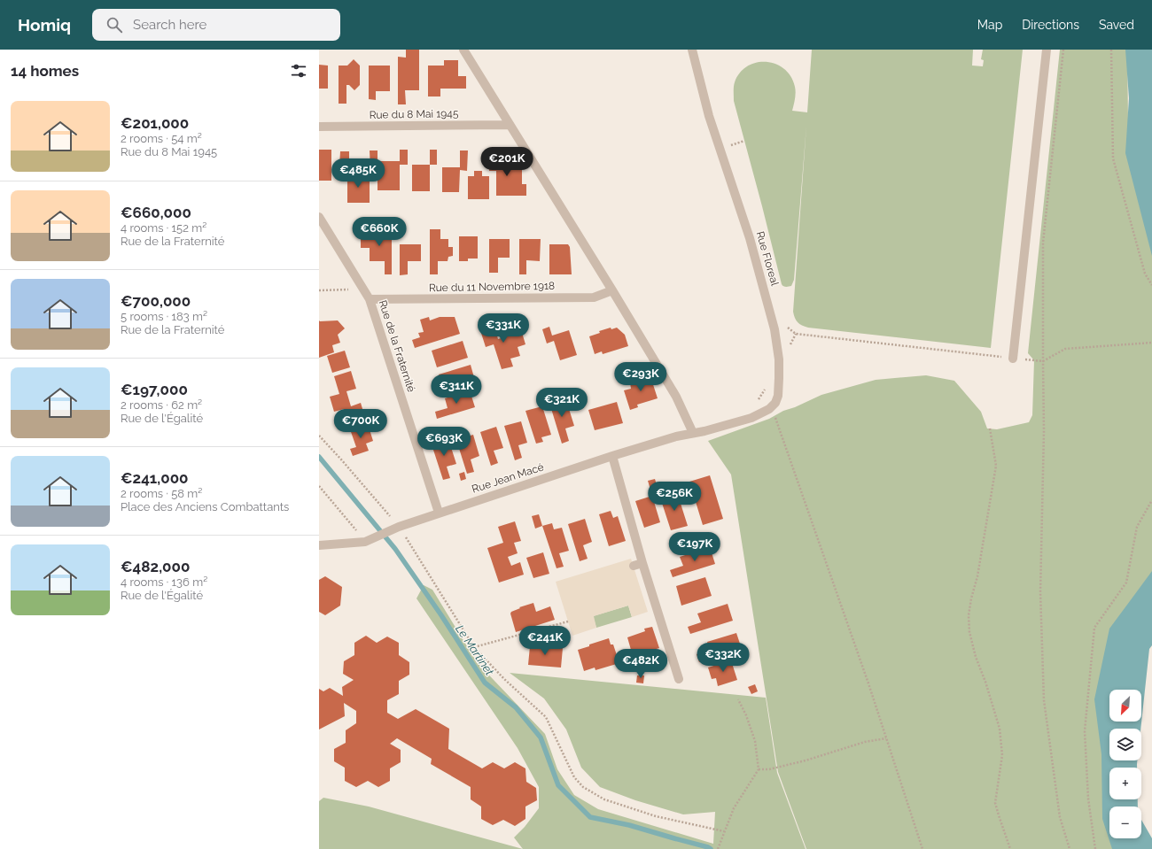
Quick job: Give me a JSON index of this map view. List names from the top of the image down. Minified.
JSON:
{"streets":{"street":["Rue du 8 Mai 1945","Rue Floreal","Rue du 11 Novembre 1918","Rue de la Fraternité","Rue Jean Macé"]},"crossings":[["Rue Floreal","Rue Jean Macé"],["Rue du 11 Novembre 1918","Rue de la Fraternité"],["Rue de la Fraternité","Rue Jean Macé"]],"water":["Le Martinet"],"north":"bottom left","page":{"header":"Homiq","search":"Search here","nav":["Map","Directions","Saved"],"heading":"14 homes","list":[{"name":"€201,000","note":"2 rooms · 54 m² · Rue du 8 Mai 1945"},{"name":"€660,000","note":"4 rooms · 152 m² · Rue de la Fraternité"},{"name":"€700,000","note":"5 rooms · 183 m² · Rue de la Fraternité"},{"name":"€197,000","note":"2 rooms · 62 m² · Rue de l'Égalité"},{"name":"€241,000","note":"2 rooms · 58 m² · Place des Anciens Combattants"},{"name":"€482,000","note":"4 rooms · 136 m² · Rue de l'Égalité"}],"price":["€201K","€485K","€660K","€331K","€293K","€311K","€321K","€700K","€693K","€256K","€197K","€241K","€332K","€482K"],"map_buttons":["+","−"]}}
